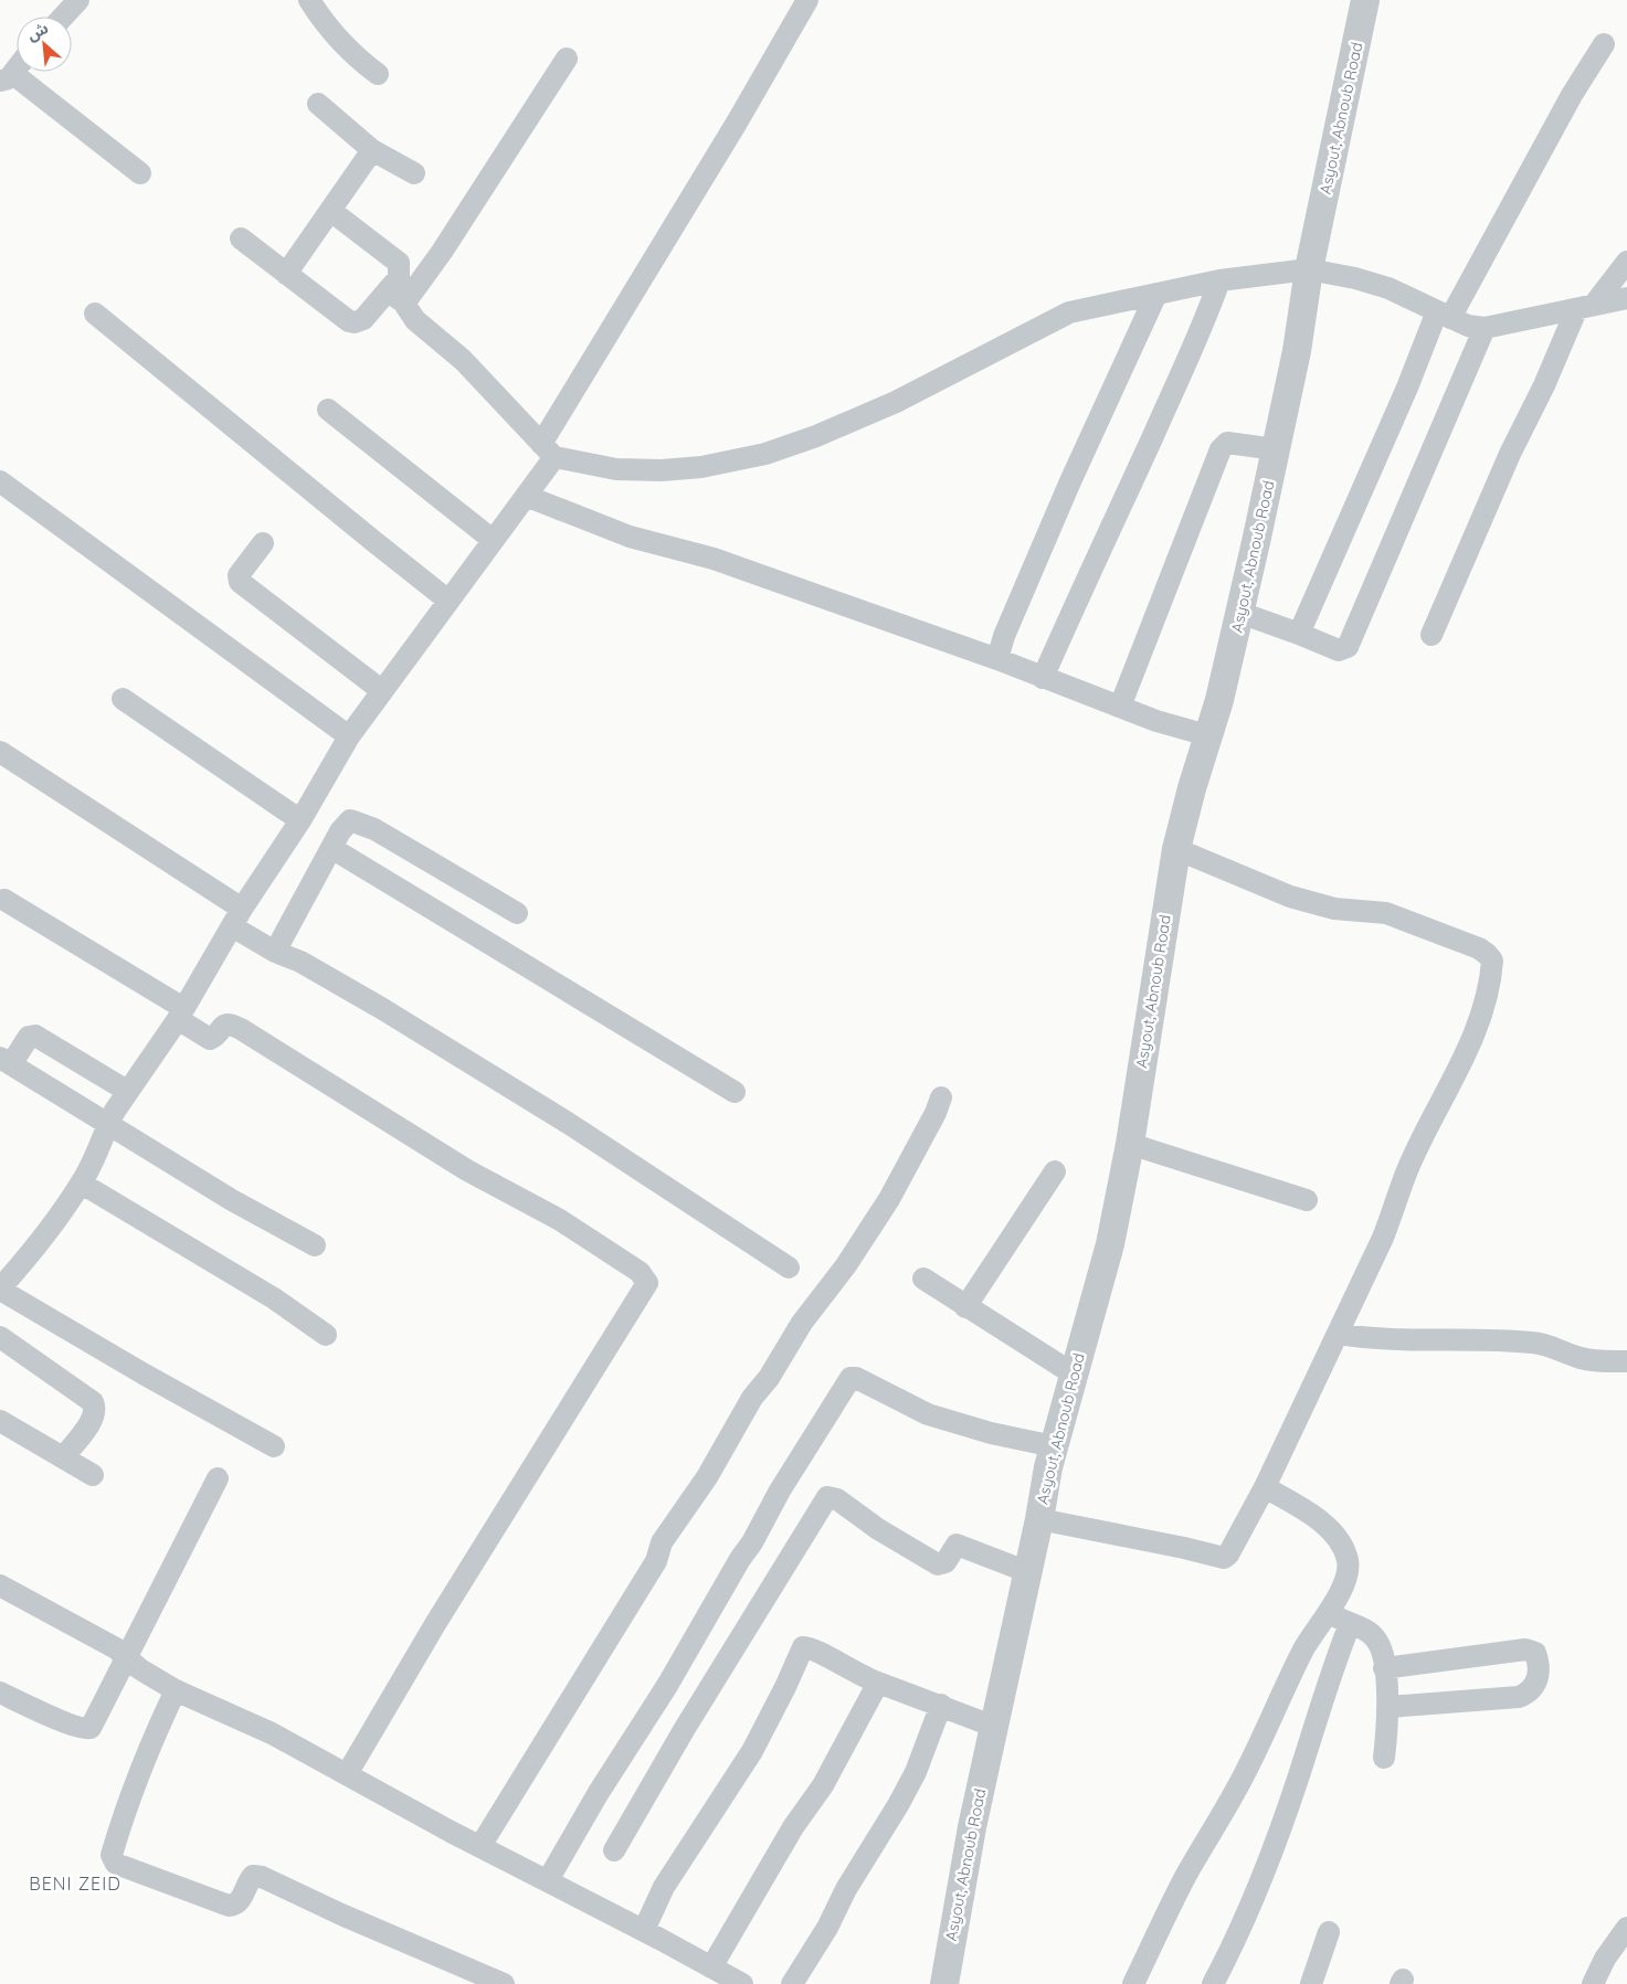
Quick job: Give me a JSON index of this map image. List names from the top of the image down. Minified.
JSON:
{"streets":{"street":["Asyout, Abnoub Road"]},"districts":["BENI ZEID"],"north":"top left"}
